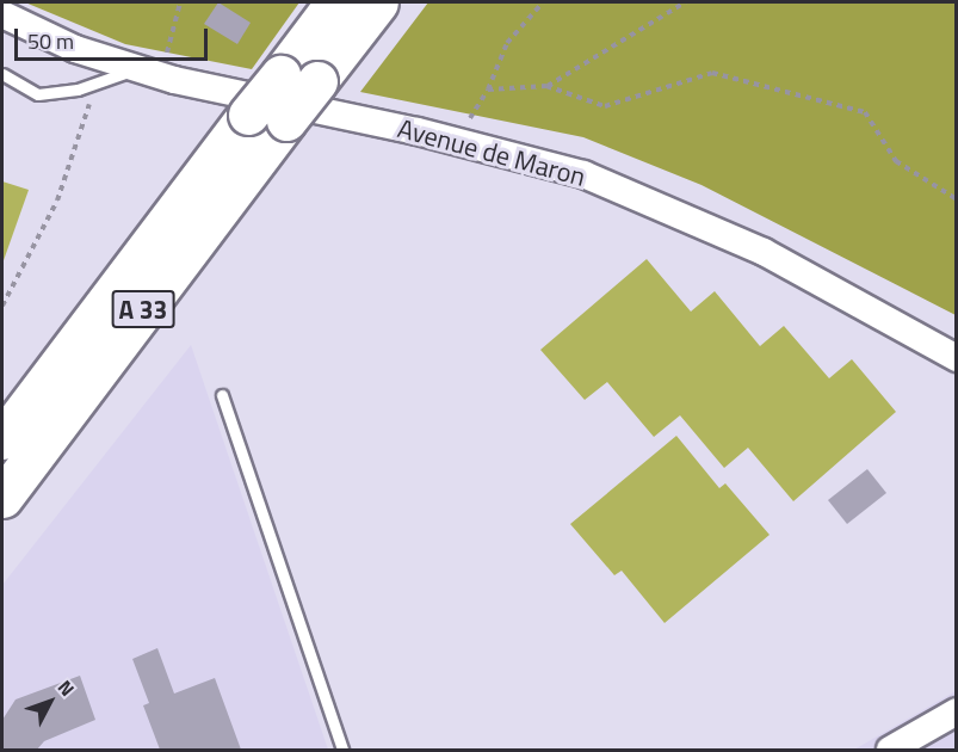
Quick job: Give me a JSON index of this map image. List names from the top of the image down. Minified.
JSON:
{"streets":{"highway":["A 33"],"street":["Avenue de Maron"]},"scale_bar":"50 m","north":"top right"}
